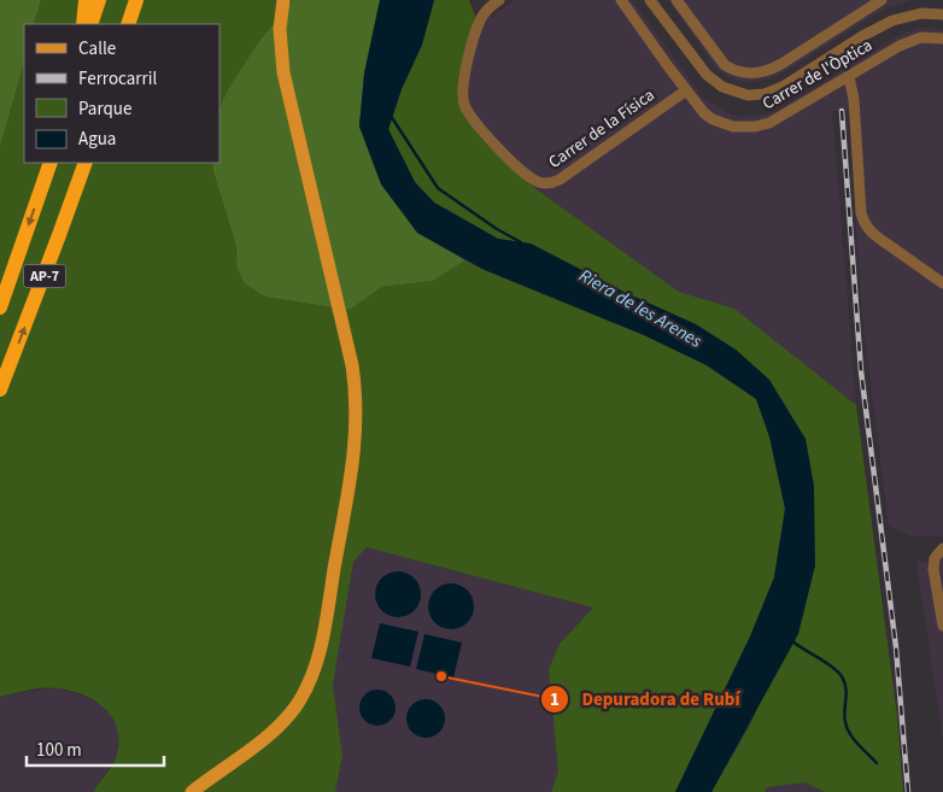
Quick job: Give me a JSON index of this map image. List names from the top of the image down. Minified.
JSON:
{"streets":{"highway":["AP-7"],"street":["Carrer de l'Òptica","Carrer de la Física"]},"crossings":[["Carrer de l'Òptica","Carrer de la Física"]],"water":["Riera de les Arenes"],"places":["Depuradora de Rubí"],"legend":["Calle","Ferrocarril","Parque","Agua"],"scale_bar":"100 m"}
